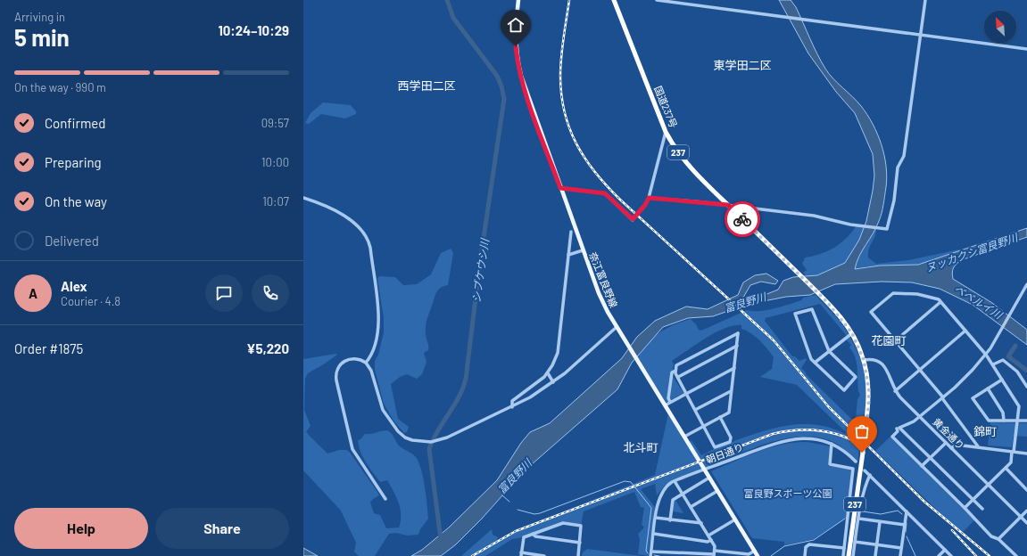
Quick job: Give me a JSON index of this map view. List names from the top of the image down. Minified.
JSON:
{"streets":{"highway":["国道237号","237"],"main road":["奈江富良野線"],"street":["黄金通り","朝日通り"]},"crossings":[["国道237号","黄金通り"],["奈江富良野線","朝日通り"]],"districts":["東学田二区","西学田二区","花園町","錦町","北斗町"],"water":["ヌッカクシ富良野川","シブケウシ川","ベベルイ川","富良野川"],"parks":["富良野スポーツ公園"],"north":"top left","page":{"heading":["5 min","Arriving in","10:24–10:29"],"panel":["Alex","Courier · 4.8","Order #1875","¥5,220"],"bar":"On the way · 990 m","list":[["Confirmed","09:57"],["Preparing","10:00"],["On the way","10:07"],"Delivered"],"round":"A","buttons":["Help","Share"]}}
